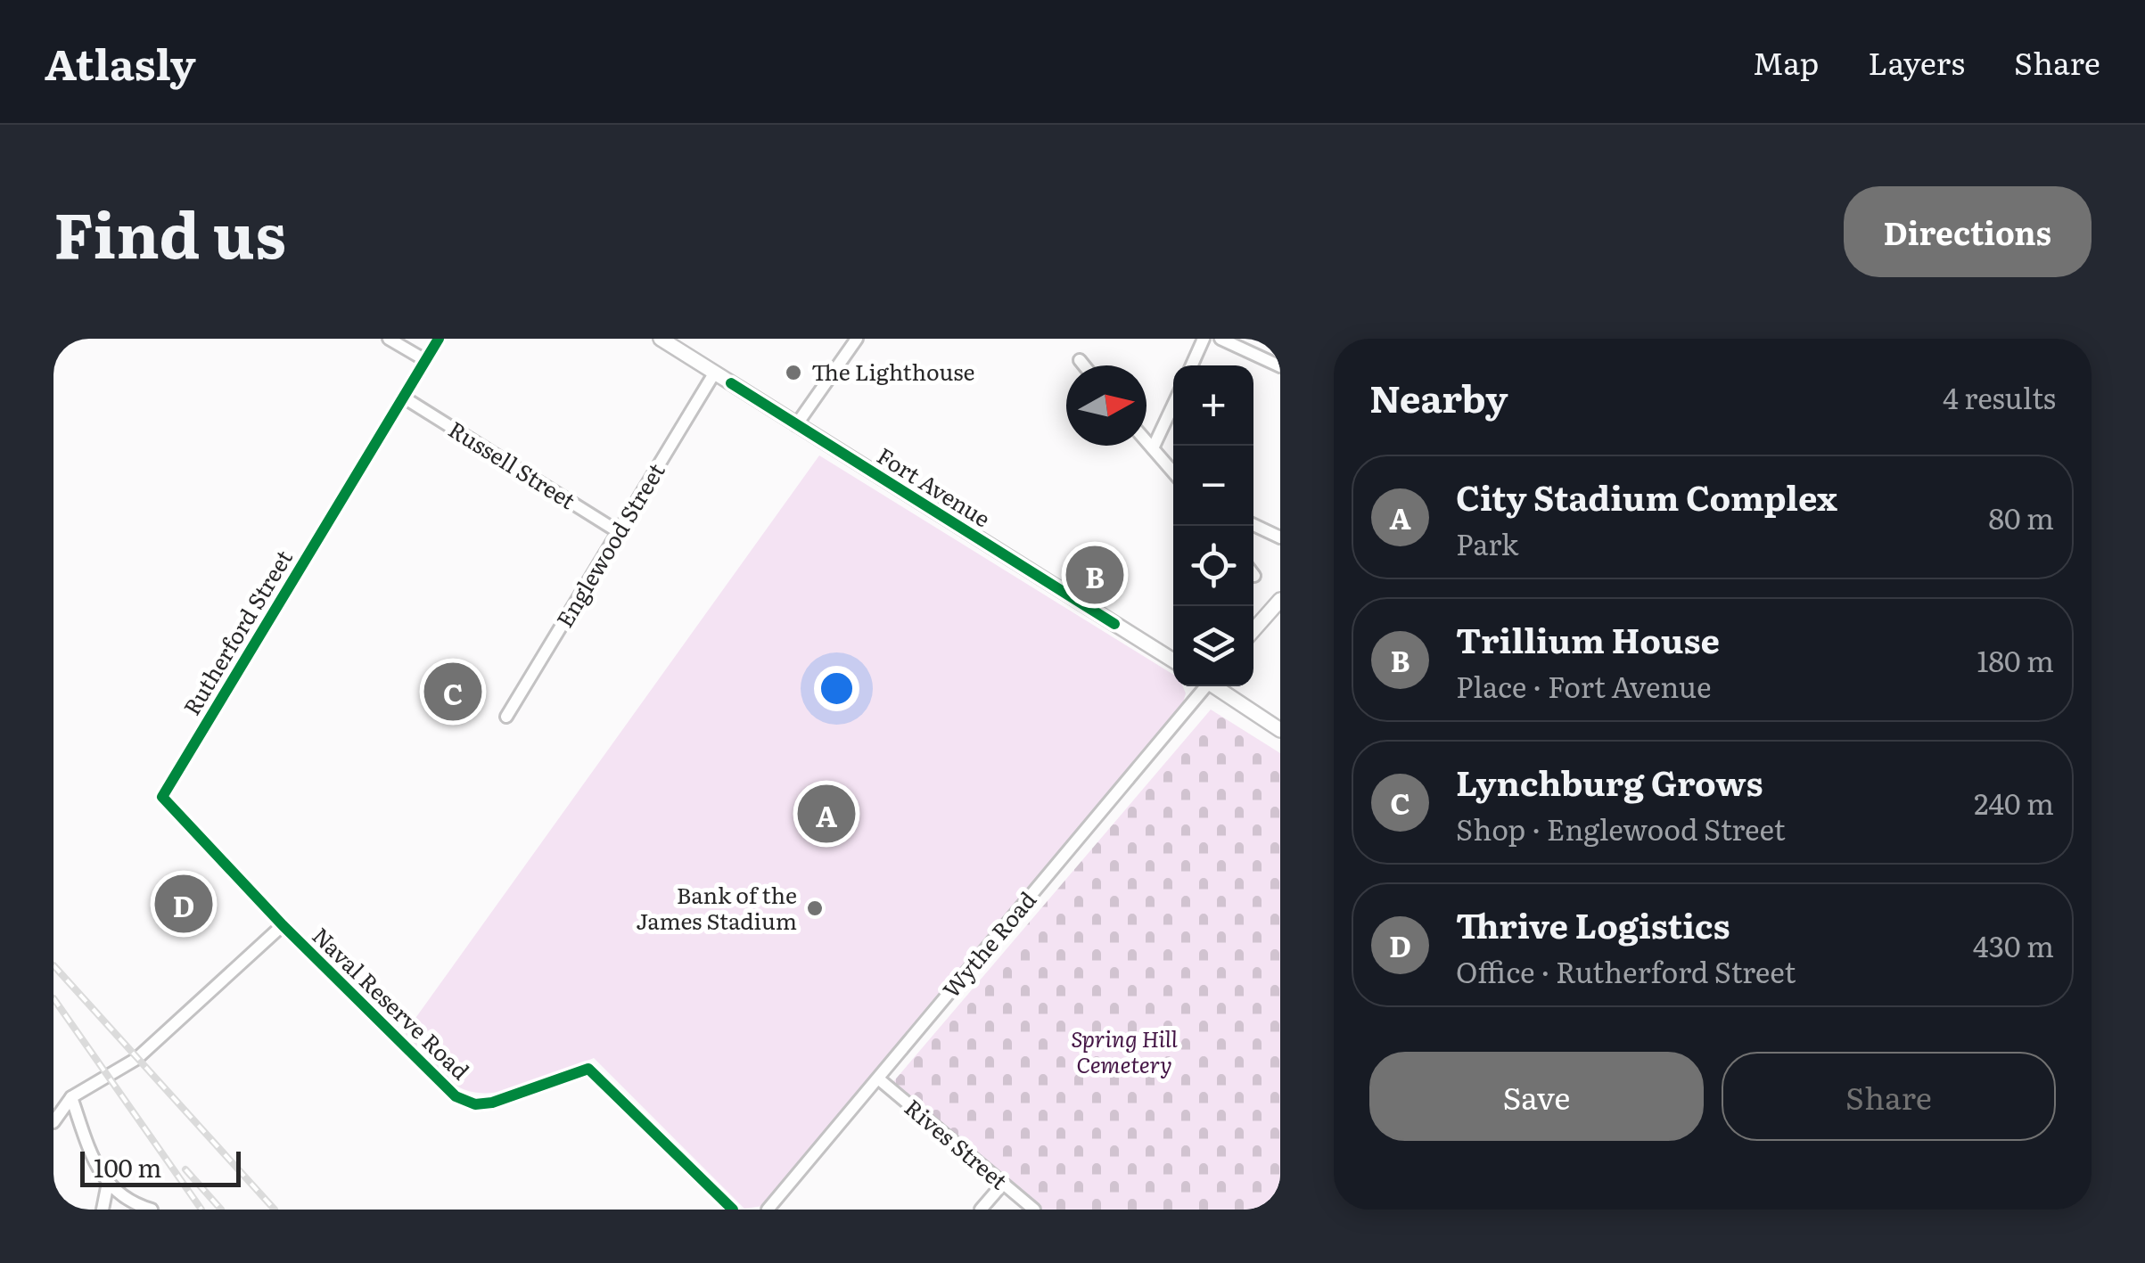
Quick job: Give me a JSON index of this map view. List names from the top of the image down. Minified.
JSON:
{"streets":{"main road":["Fort Avenue"],"street":["Russell Street","Englewood Street","Rutherford Street","Wythe Road","Naval Reserve Road","Rives Street"]},"crossings":[["Russell Street","Englewood Street"],["Russell Street","Rutherford Street"],["Fort Avenue","Englewood Street"],["Rutherford Street","Naval Reserve Road"],["Wythe Road","Rives Street"]],"parks":["Spring Hill Cemetery"],"places":["The Lighthouse","Bank of the James Stadium"],"scale_bar":"100 m","north":"right","page":{"header":"Atlasly","nav":["Map","Layers","Share"],"title":"Find us","buttons":["Directions",["Save","Share"]],"heading":["Nearby","4 results"],"map_buttons":["+","−"],"list":[{"mark":"A","name":"City Stadium Complex","note":"Park","value":"80 m"},{"mark":"B","name":"Trillium House","note":"Place · Fort Avenue","value":"180 m"},{"mark":"C","name":"Lynchburg Grows","note":"Shop · Englewood Street","value":"240 m"},{"mark":"D","name":"Thrive Logistics","note":"Office · Rutherford Street","value":"430 m"}],"pins":["B","C","A","D"],"scale":"100 m"}}
